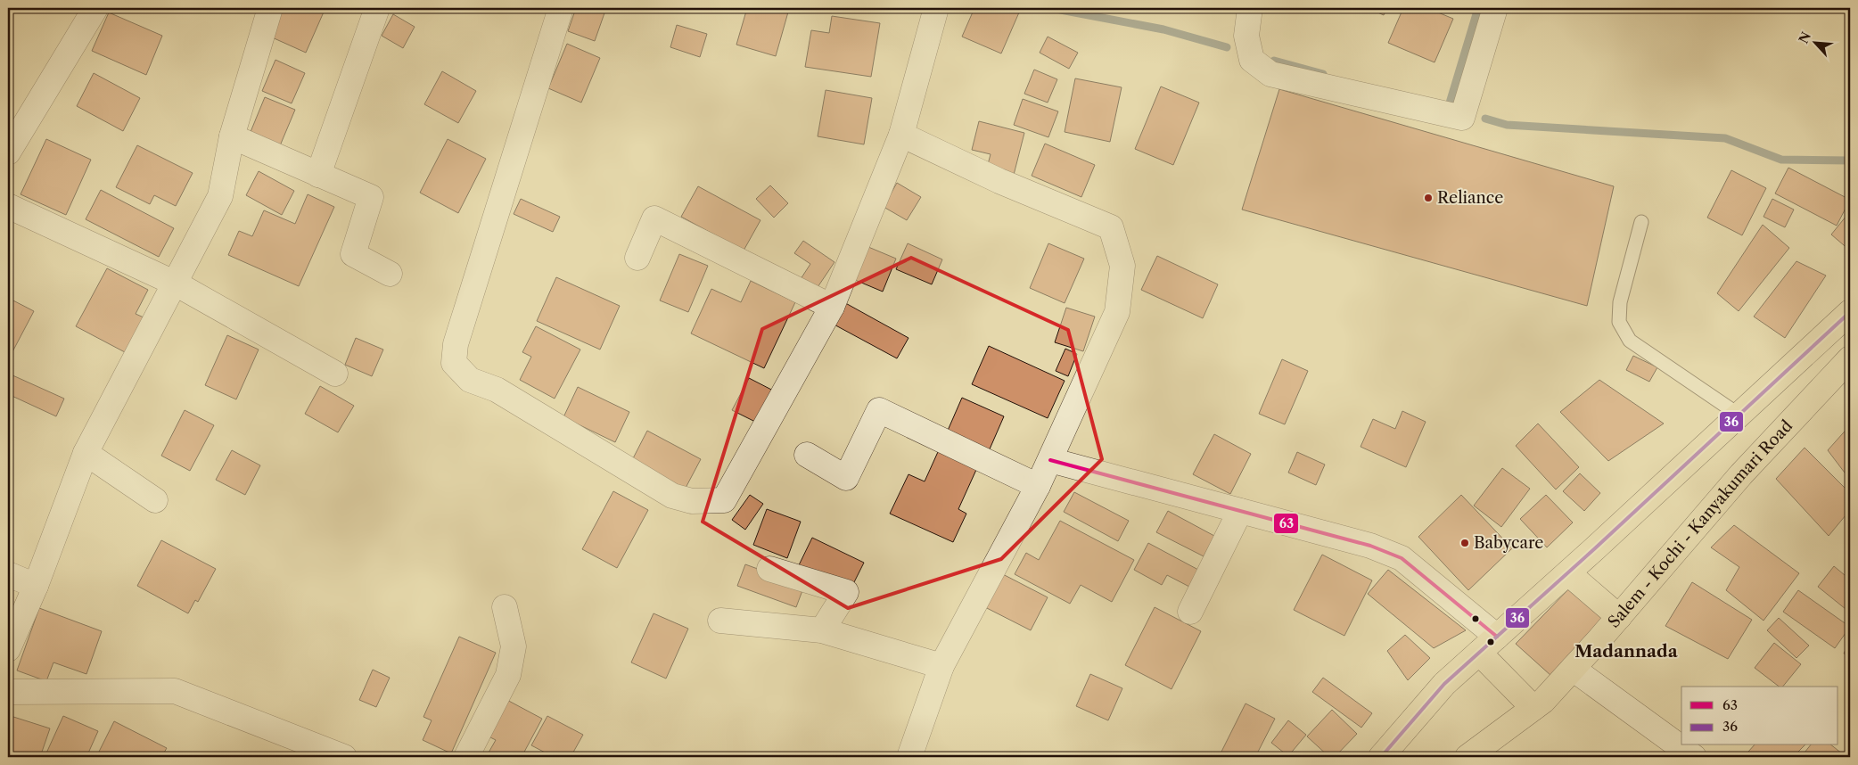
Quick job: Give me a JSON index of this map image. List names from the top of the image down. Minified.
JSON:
{"streets":{"main road":["Salem - Kochi - Kanyakumari Road"]},"districts":["Madannada"],"places":["Reliance","Babycare"],"lines":["transit line 36","transit line 63"],"legend":["63","36"],"north":"top left"}
